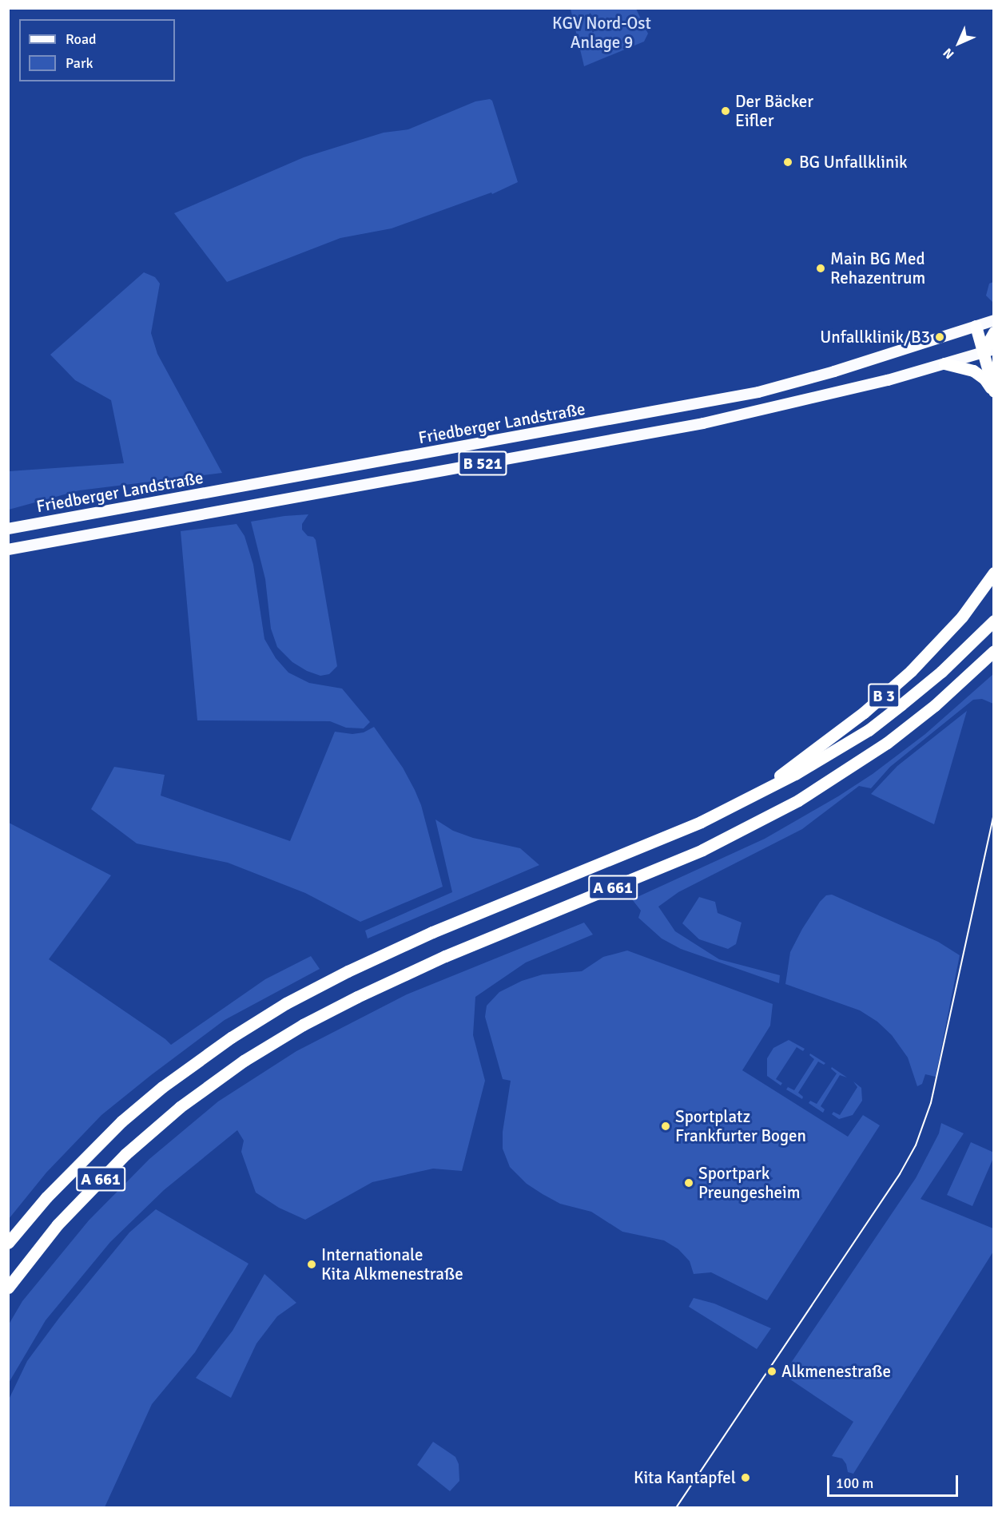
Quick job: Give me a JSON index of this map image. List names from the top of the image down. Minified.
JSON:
{"streets":{"highway":["B 3","A 661"],"main road":["Friedberger Landstraße","B 521"]},"crossings":[["B 3","A 661"]],"parks":["KGV Nord-Ost Anlage 9"],"places":["Der Bäcker Eifler","BG Unfallklinik","Main BG Med Rehazentrum","Unfallklinik/B3","Sportplatz Frankfurter Bogen","Sportpark Preungesheim","Internationale Kita Alkmenestraße","Alkmenestraße","Kita Kantapfel"],"legend":["Road","Park"],"scale_bar":"100 m","north":"bottom left"}
